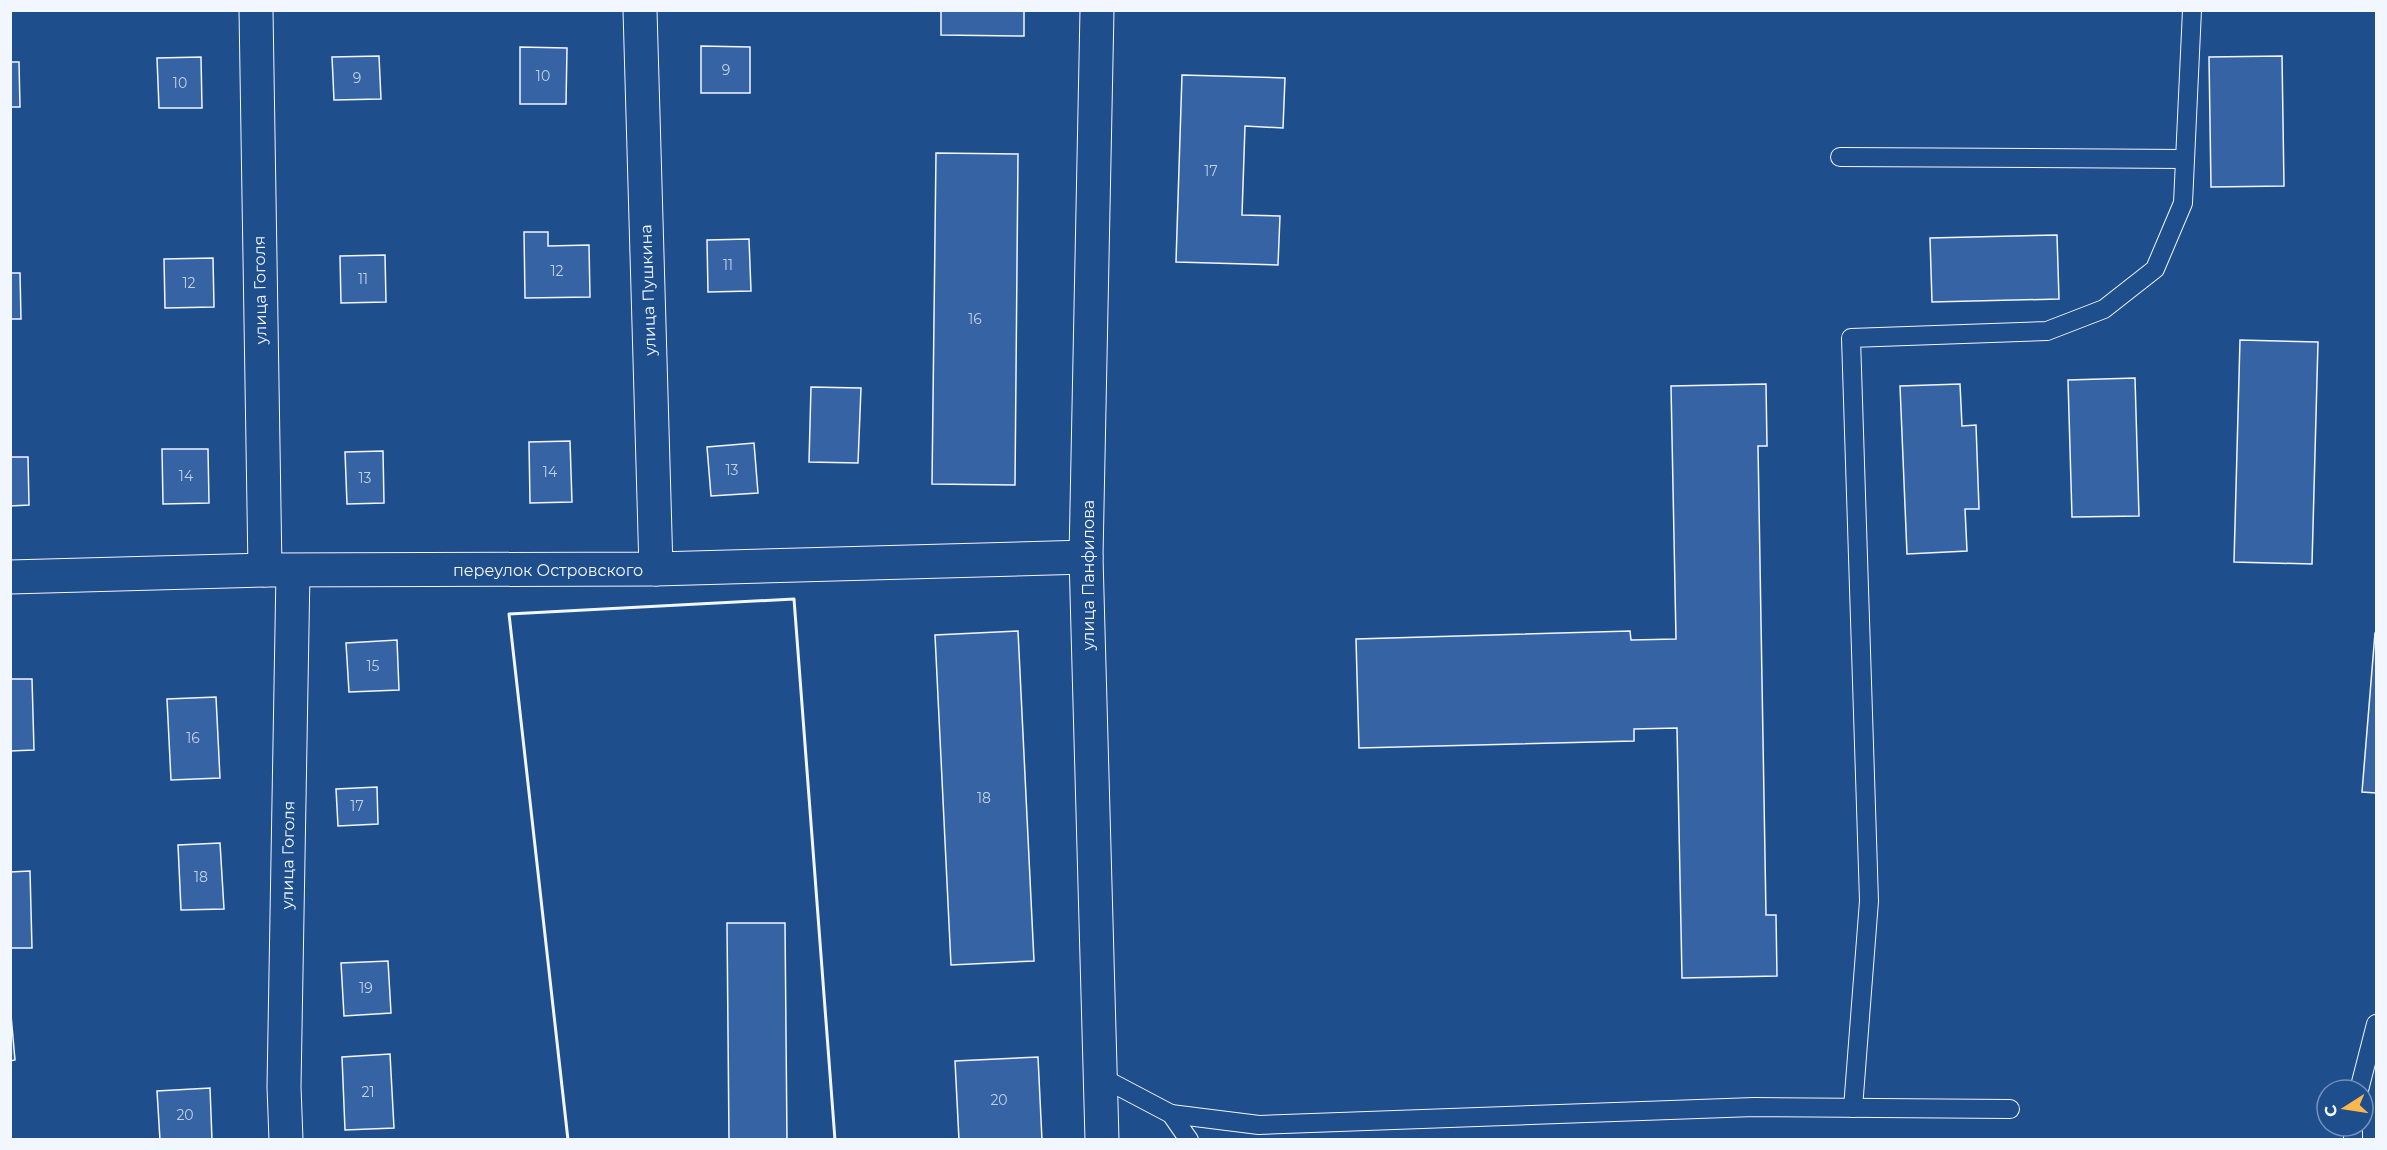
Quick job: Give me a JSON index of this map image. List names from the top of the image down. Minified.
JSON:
{"streets":{"street":["улица Гоголя","улица Пушкина","переулок Островского","улица Панфилова"]},"crossings":[["улица Гоголя","переулок Островского"],["улица Пушкина","переулок Островского"],["переулок Островского","улица Панфилова"]],"house_numbers":["9","10","9","10","17","11","12","11","12","16","13","14","14","13","15","16","18","17","18","19","21","20","20"],"north":"left"}
